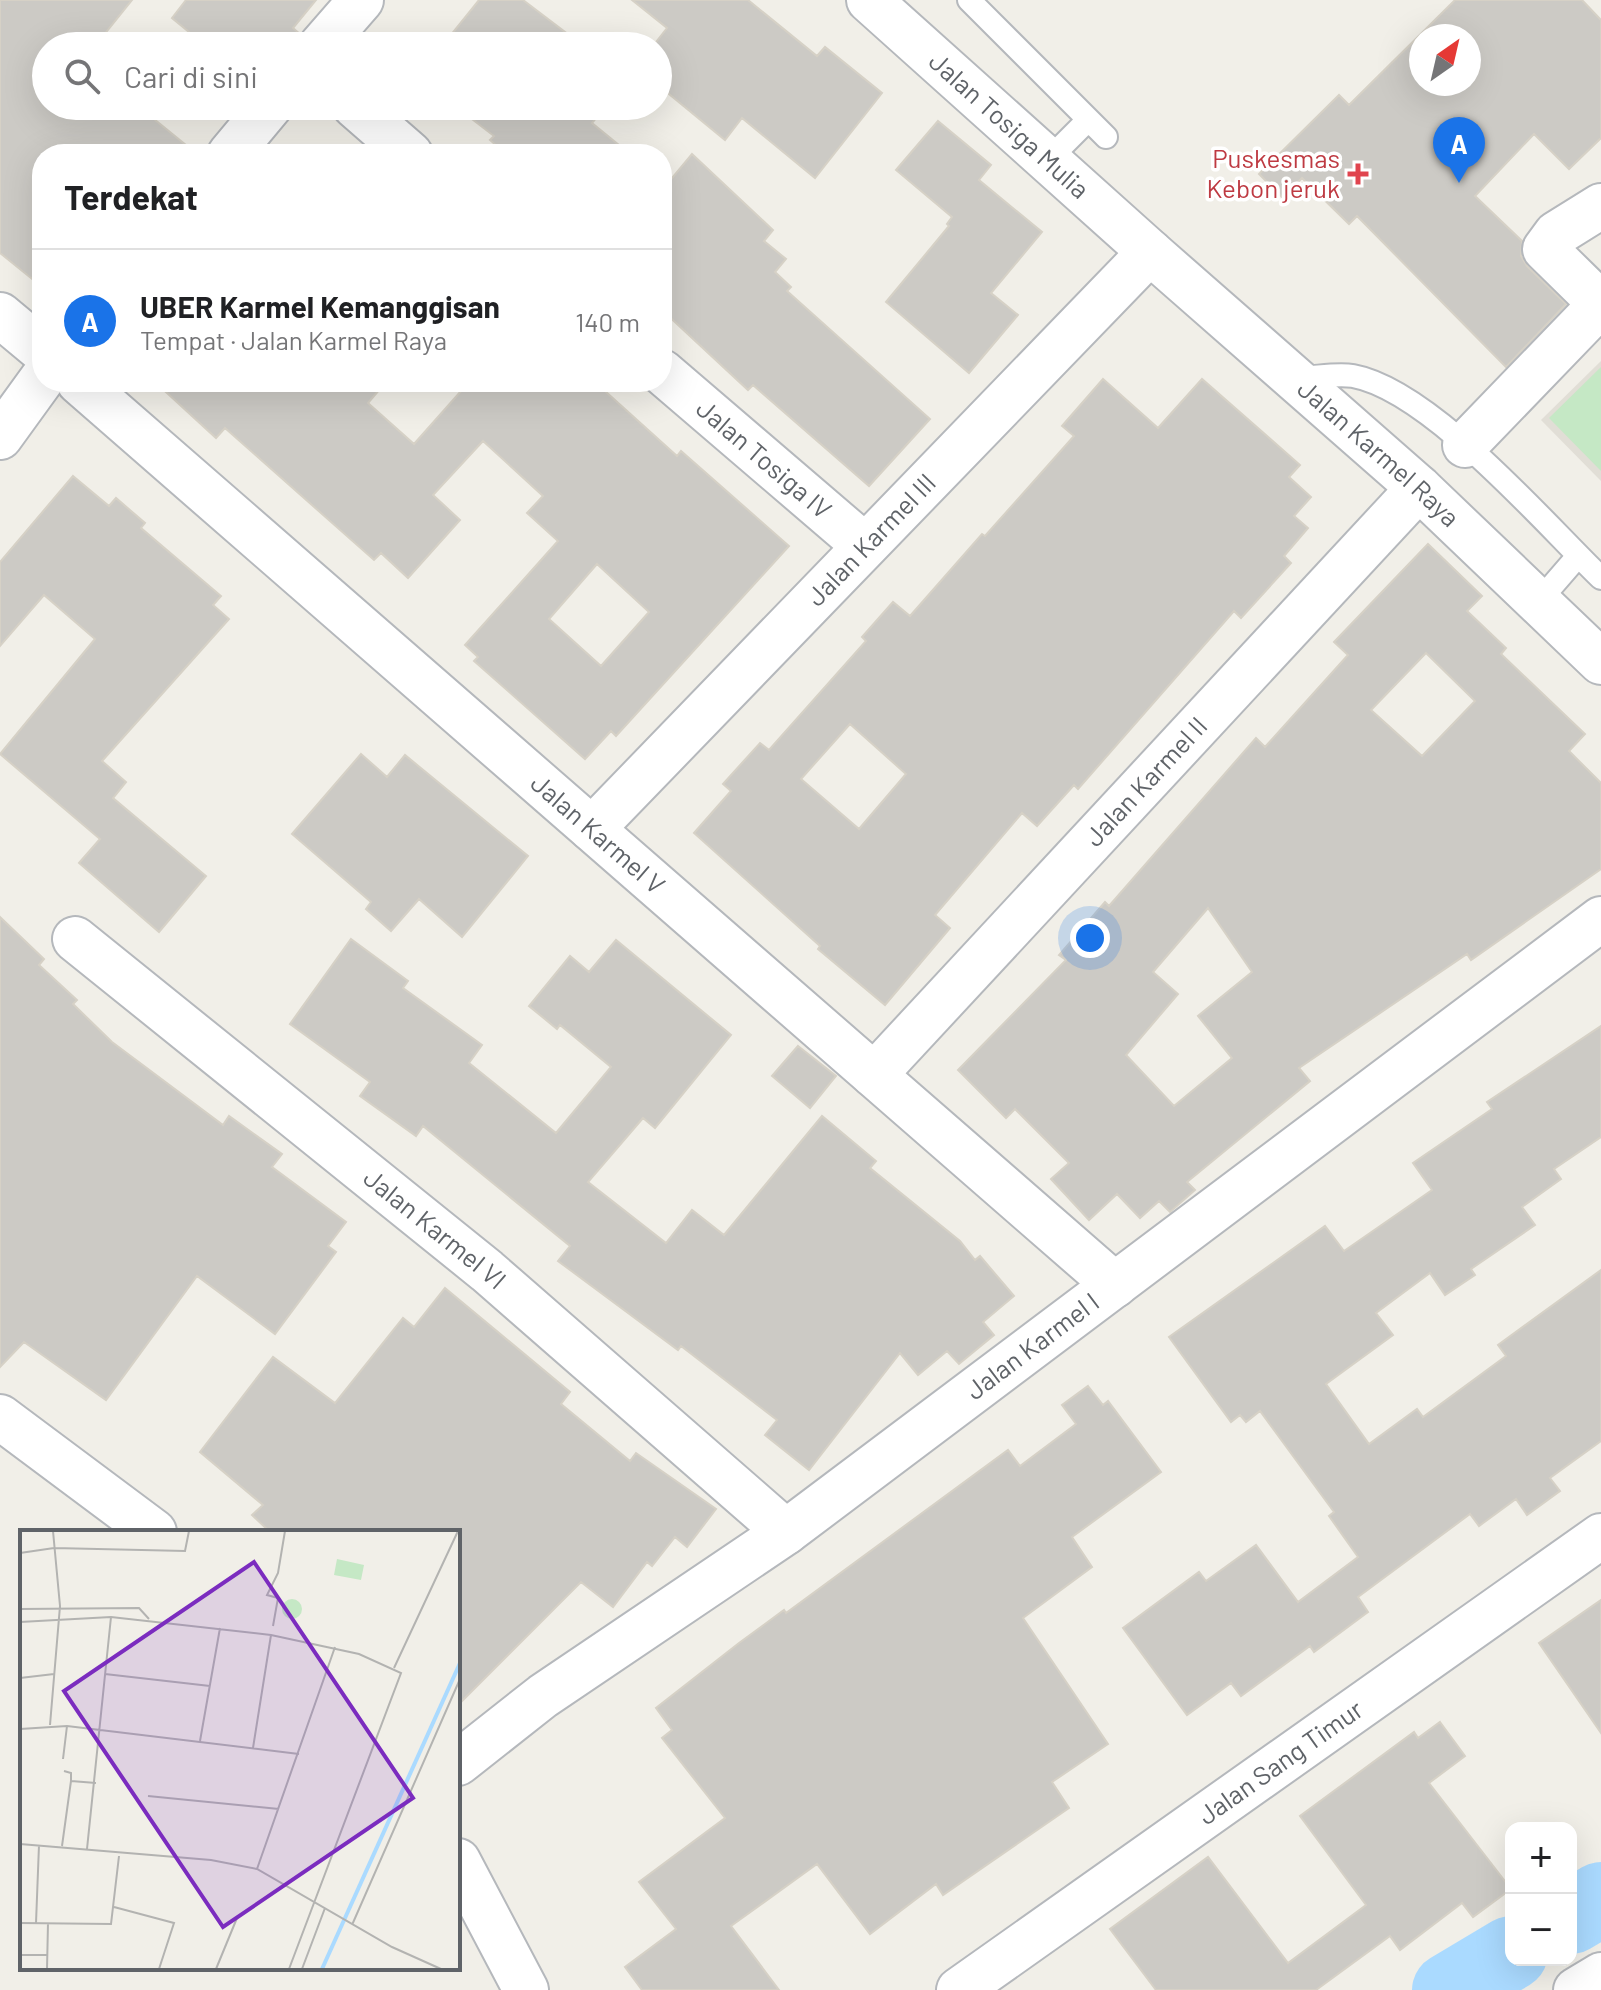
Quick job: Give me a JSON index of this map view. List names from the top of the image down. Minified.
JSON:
{"streets":{"street":["Jalan Tosiga Mulia","Jalan Karmel Raya","Jalan Tosiga IV","Jalan Karmel III","Jalan Karmel II","Jalan Karmel V","Jalan Karmel VI","Jalan Karmel I","Jalan Sang Timur"]},"crossings":[["Jalan Tosiga Mulia","Jalan Karmel Raya"],["Jalan Tosiga Mulia","Jalan Karmel III"],["Jalan Karmel Raya","Jalan Karmel III"],["Jalan Karmel Raya","Jalan Karmel II"],["Jalan Tosiga IV","Jalan Karmel III"],["Jalan Karmel III","Jalan Karmel V"],["Jalan Karmel II","Jalan Karmel V"],["Jalan Karmel V","Jalan Karmel I"],["Jalan Karmel VI","Jalan Karmel I"]],"places":{"health":["Puskesmas Kebon jeruk"]},"north":"top right","page":{"search":"Cari di sini","pins":"A","heading":"Terdekat","list":[{"mark":"A","name":"UBER Karmel Kemanggisan","note":"Tempat · Jalan Karmel Raya","value":"140 m"}],"map_buttons":["+","−"]}}
